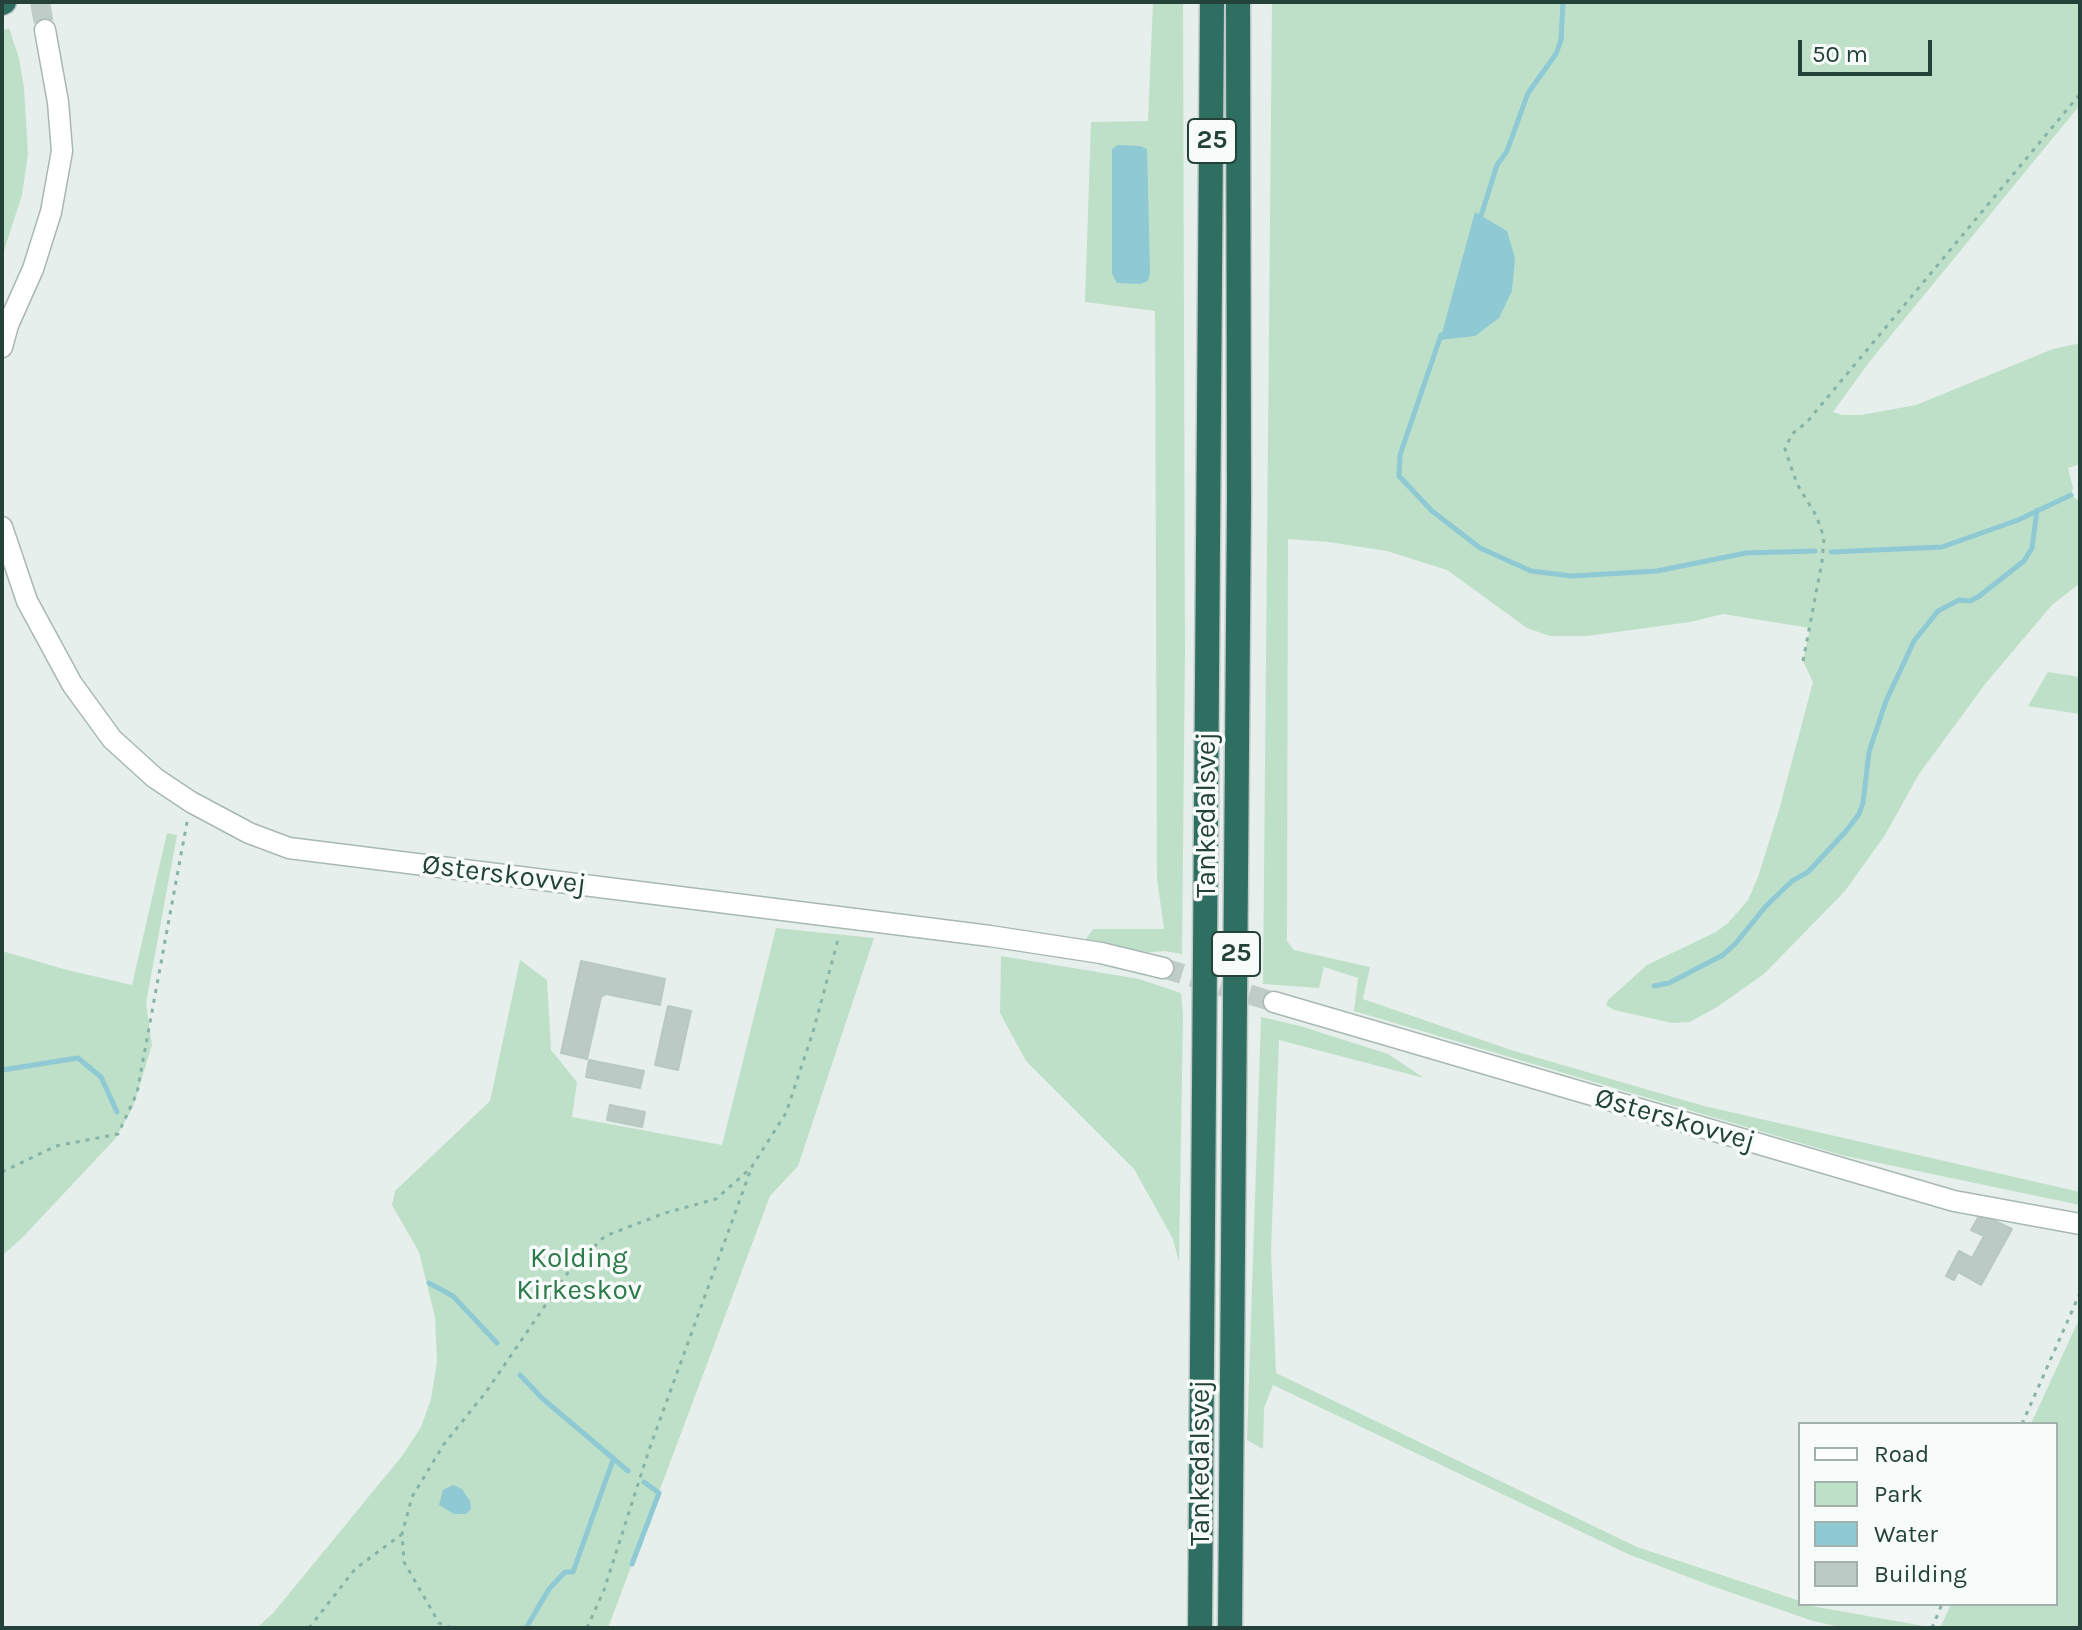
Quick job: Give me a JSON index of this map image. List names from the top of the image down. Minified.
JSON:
{"streets":{"highway":["25","Tankedalsvej"],"street":["Østerskovvej"]},"parks":["Kolding Kirkeskov"],"legend":["Road","Park","Water","Building"],"scale_bar":"50 m"}
